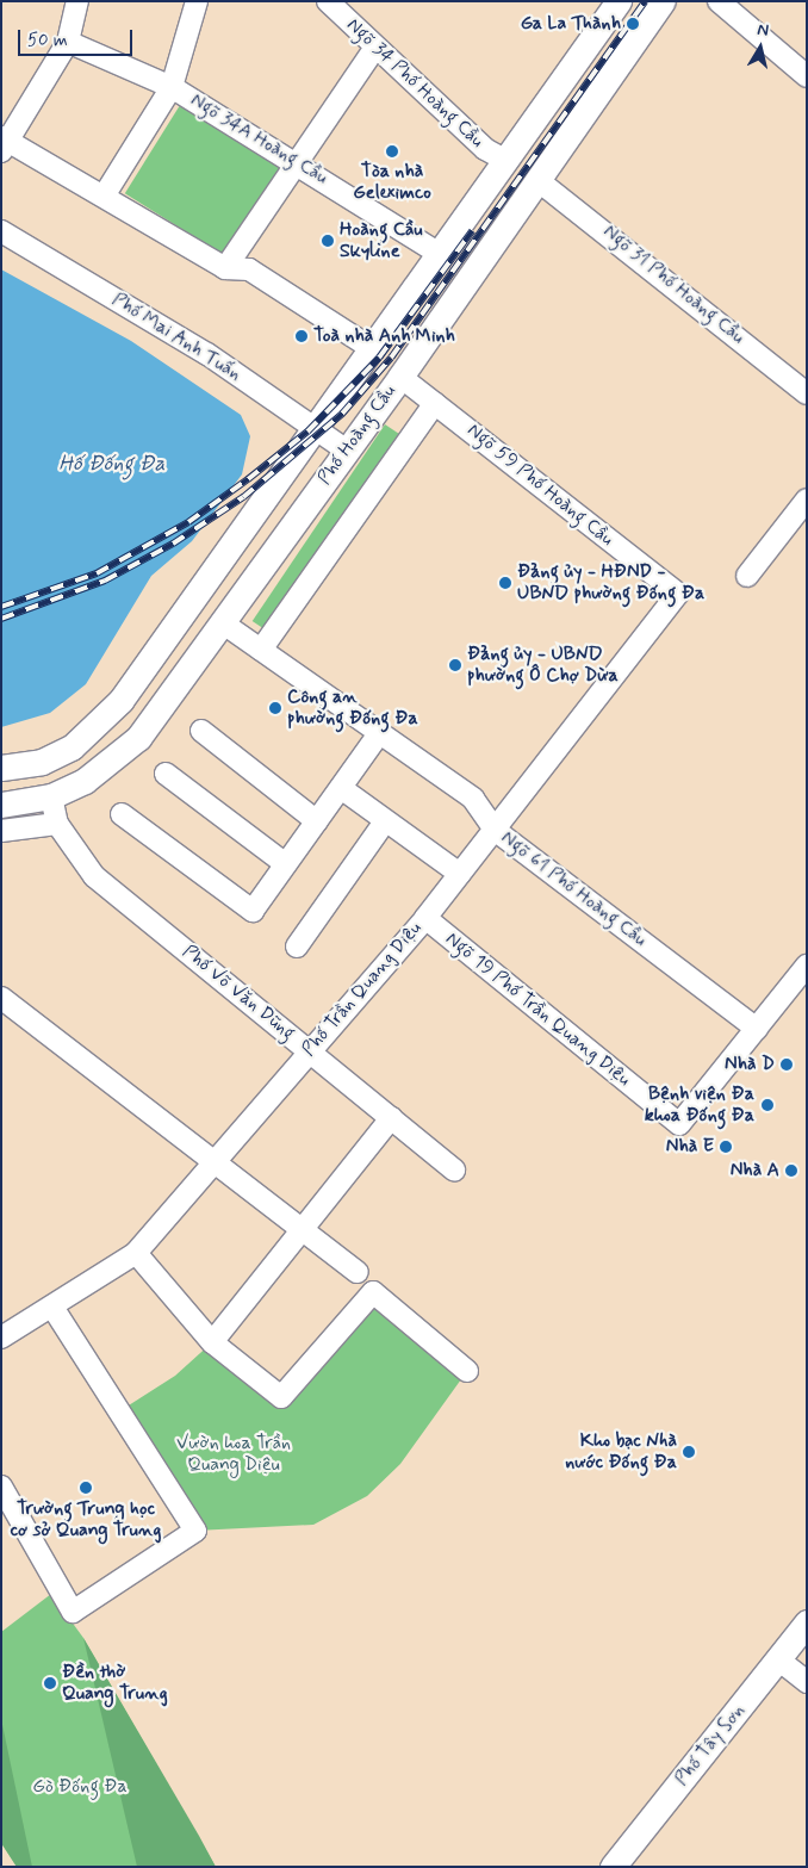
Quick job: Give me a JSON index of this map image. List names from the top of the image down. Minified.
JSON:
{"streets":{"main road":["Phố Hoàng Cầu","Phố Tây Sơn"],"street":["Ngõ 34 Phố Hoàng Cầu","Ngõ 34A Hoàng Cầu","Ngõ 31 Phố Hoàng Cầu","Phố Mai Anh Tuấn","Ngõ 59 Phố Hoàng Cầu","Ngõ 61 Phố Hoàng Cầu","Phố Trần Quang Diệu","Phố Võ Văn Dũng","Ngõ 19 Phố Trần Quang Diệu"]},"crossings":[["Ngõ 34 Phố Hoàng Cầu","Phố Hoàng Cầu"],["Ngõ 34A Hoàng Cầu","Phố Hoàng Cầu"],["Ngõ 31 Phố Hoàng Cầu","Phố Hoàng Cầu"],["Phố Mai Anh Tuấn","Phố Hoàng Cầu"],["Phố Hoàng Cầu","Ngõ 59 Phố Hoàng Cầu"],["Phố Hoàng Cầu","Ngõ 61 Phố Hoàng Cầu"],["Phố Hoàng Cầu","Phố Võ Văn Dũng"],["Ngõ 59 Phố Hoàng Cầu","Phố Trần Quang Diệu"],["Ngõ 61 Phố Hoàng Cầu","Phố Trần Quang Diệu"],["Ngõ 61 Phố Hoàng Cầu","Ngõ 19 Phố Trần Quang Diệu"],["Phố Trần Quang Diệu","Phố Võ Văn Dũng"],["Phố Trần Quang Diệu","Ngõ 19 Phố Trần Quang Diệu"]],"water":["Hố Đống Đa"],"parks":["Vườn hoa Trần Quang Diệu","Gò Đống Đa"],"places":["Ga La Thành","Tòa nhà Geleximco","Hoàng Cầu Skyline","Toà nhà Anh Minh","Đảng ủy - HĐND - UBND phường Đống Đa","Đảng ủy - UBND phường Ô Chợ Dừa","Công an phường Đống Đa","Nhà D","Bệnh viện Đa khoa Đống Đa","Nhà E","Nhà A","Kho bạc Nhà nước Đống Đa","Trường Trung học cơ sở Quang Trung","Đền thờ Quang Trung"],"scale_bar":"50 m","north":"top"}
